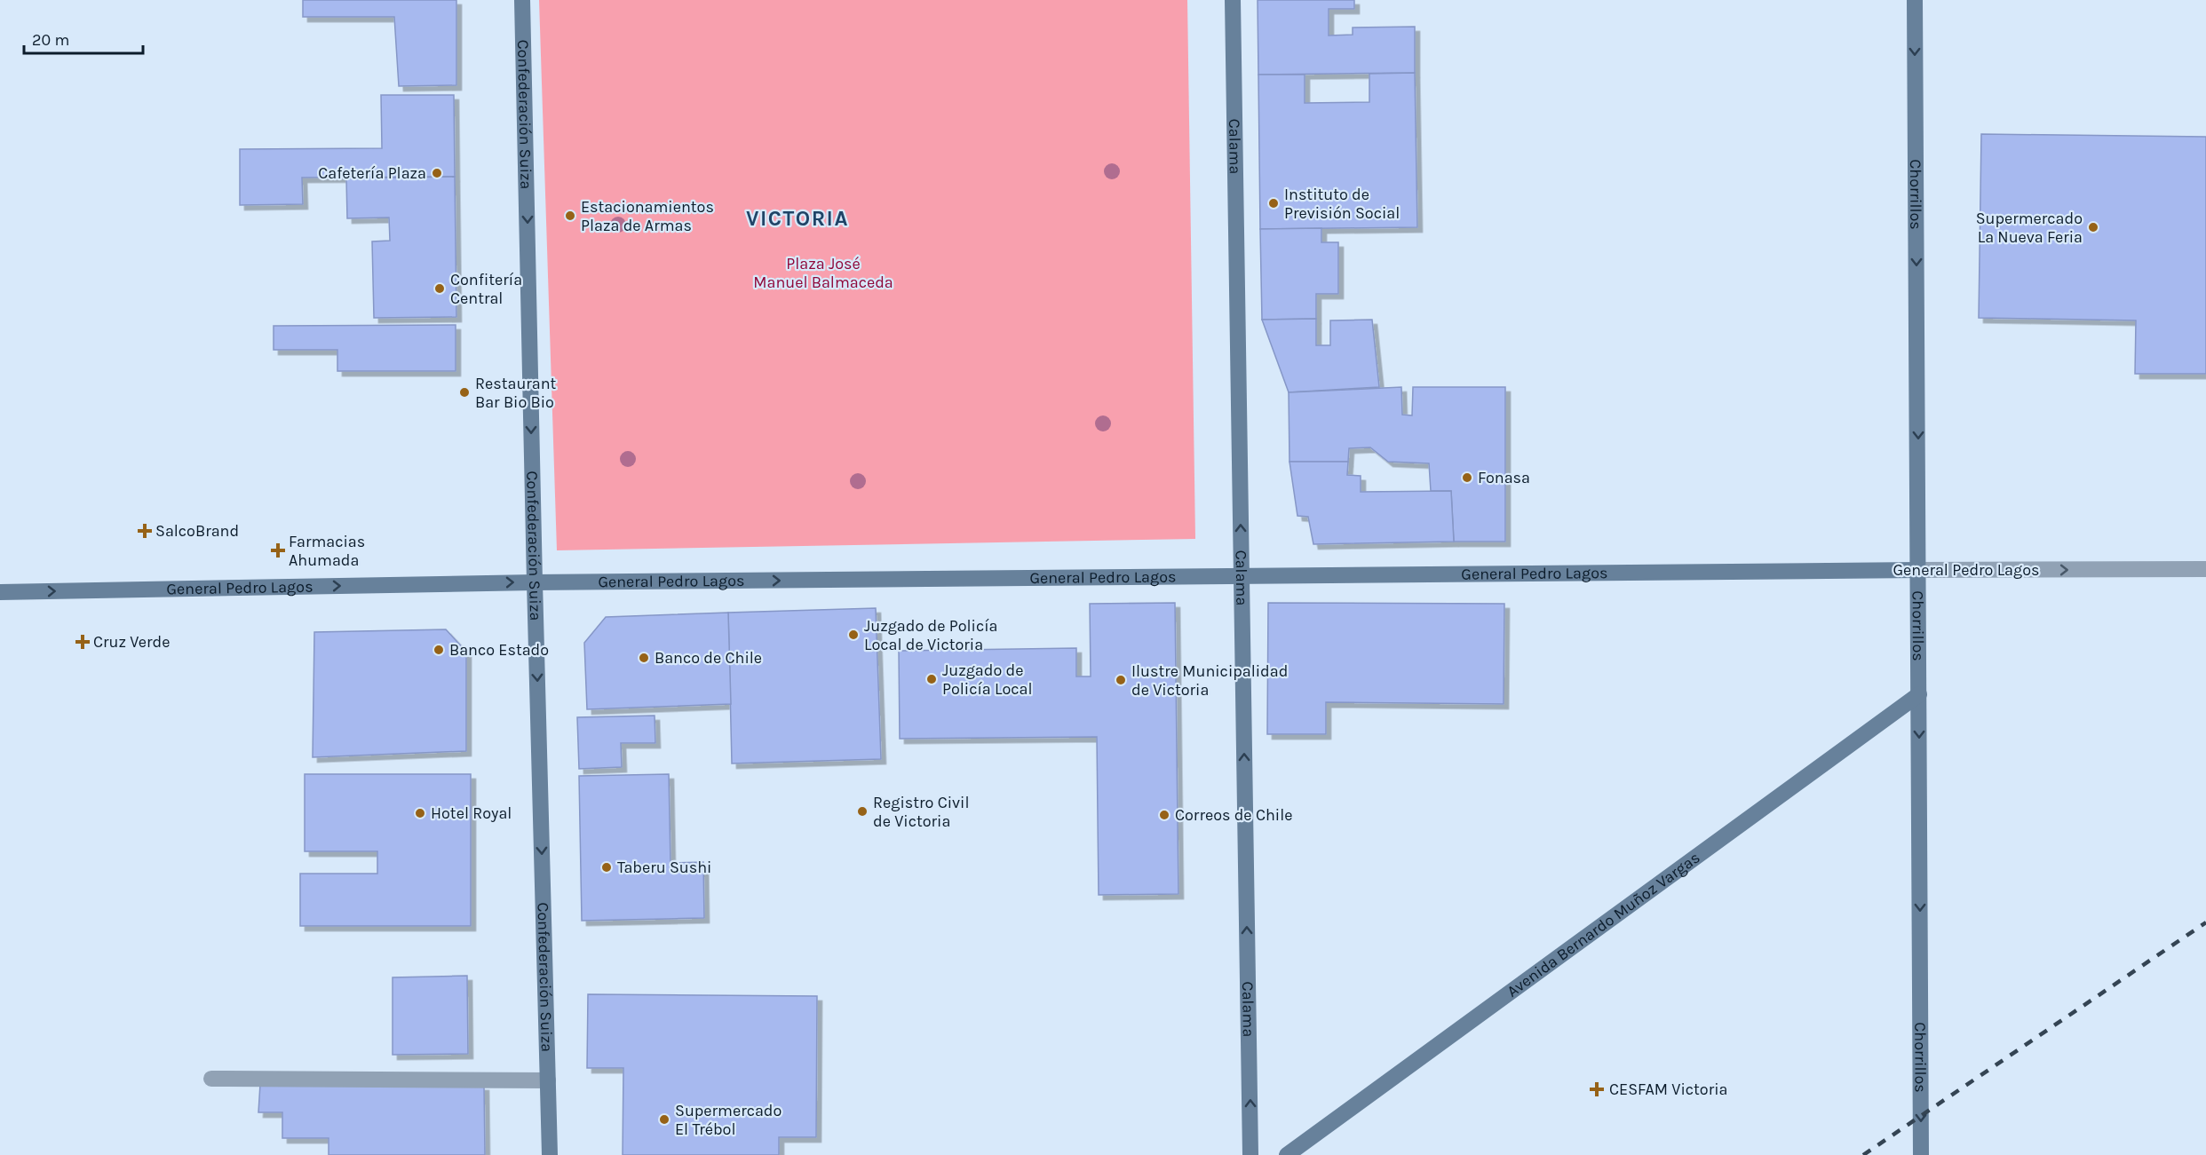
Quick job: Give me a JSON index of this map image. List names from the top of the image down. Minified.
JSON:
{"streets":{"street":["Confederación Suiza","Calama","Chorrillos","General Pedro Lagos","Avenida Bernardo Muñoz Vargas"]},"crossings":[["Confederación Suiza","General Pedro Lagos"],["Calama","General Pedro Lagos"],["Chorrillos","General Pedro Lagos"],["Chorrillos","Avenida Bernardo Muñoz Vargas"]],"one_way":["Confederación Suiza","Calama","Chorrillos","General Pedro Lagos"],"districts":["VICTORIA"],"parks":["Plaza José Manuel Balmaceda"],"places":{"other":["Cafetería Plaza","Instituto de Previsión Social","Estacionamientos Plaza de Armas","Supermercado La Nueva Feria","Confitería Central","Restaurant Bar Bio Bio","Fonasa","Juzgado de Policía Local de Victoria","Banco Estado","Banco de Chile","Juzgado de Policía Local","Ilustre Municipalidad de Victoria","Registro Civil de Victoria","Hotel Royal","Correos de Chile","Taberu Sushi","Supermercado El Trébol"],"health":["SalcoBrand","Farmacias Ahumada","Cruz Verde","CESFAM Victoria"]},"scale_bar":"20 m"}
